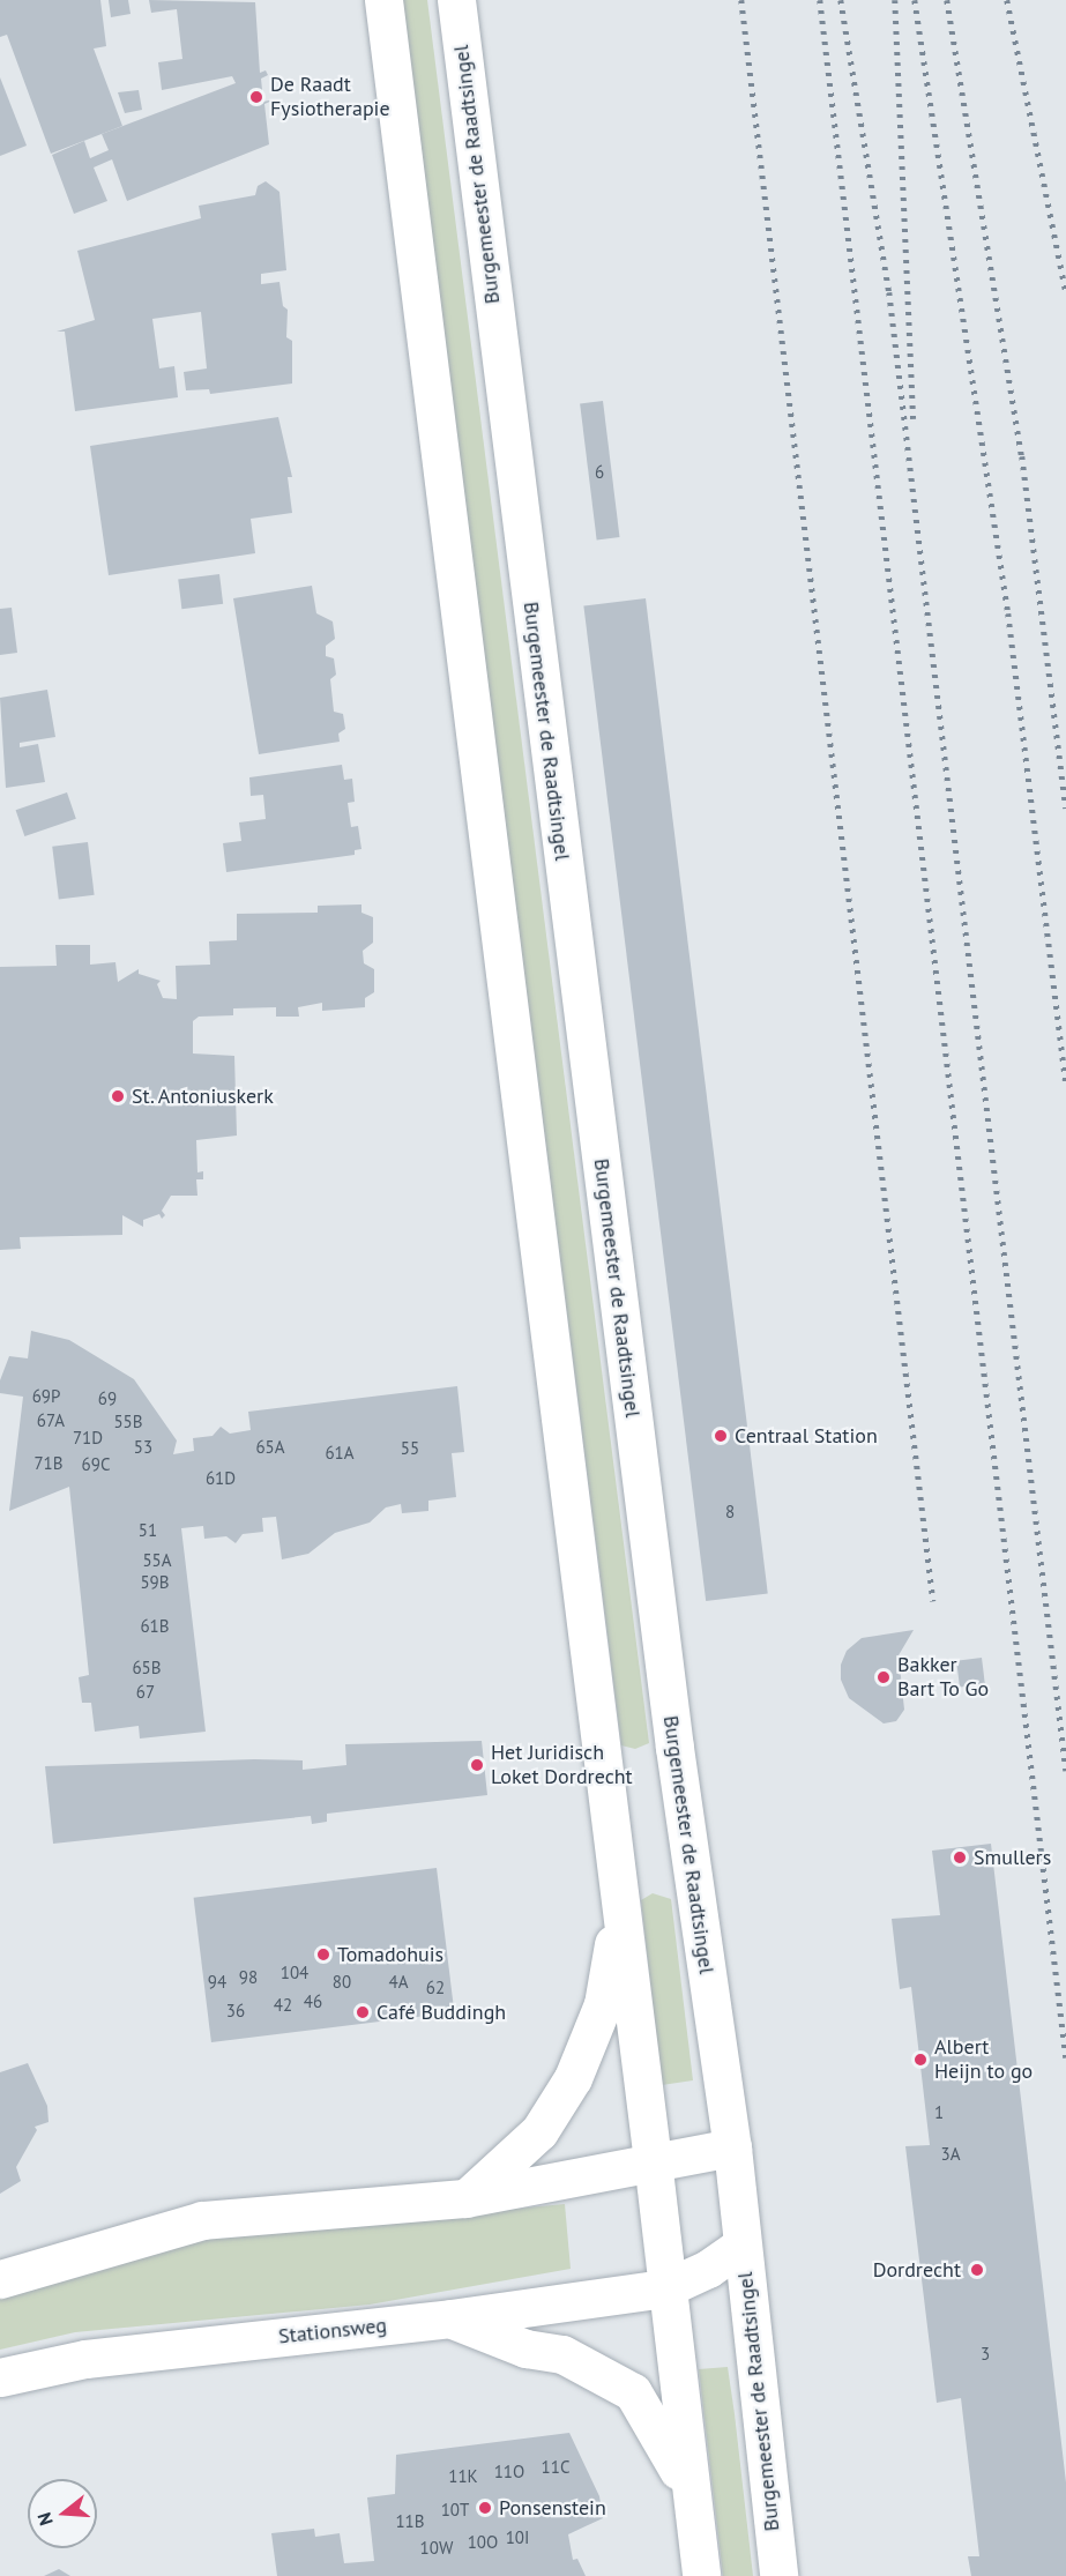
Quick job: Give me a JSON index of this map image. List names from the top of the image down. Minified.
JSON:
{"streets":{"main road":["Burgemeester de Raadtsingel","Stationsweg"]},"crossings":[["Burgemeester de Raadtsingel","Stationsweg"]],"places":["De Raadt Fysiotherapie","St. Antoniuskerk","Centraal Station","Bakker Bart To Go","Het Juridisch Loket Dordrecht","Smullers","Tomadohuis","Café Buddingh","Albert Heijn to go","Dordrecht","Ponsenstein"],"house_numbers":["6","69P","69","67A","55B","71D","53","65A","55","61A","71B","69C","61D","8","51","55A","59B","61B","65B","67","104","98","94","80","4A","62","46","42","36","1","3A","3","11C","11O","11K","10T","11B","10I","10O","10W"],"north":"left"}
